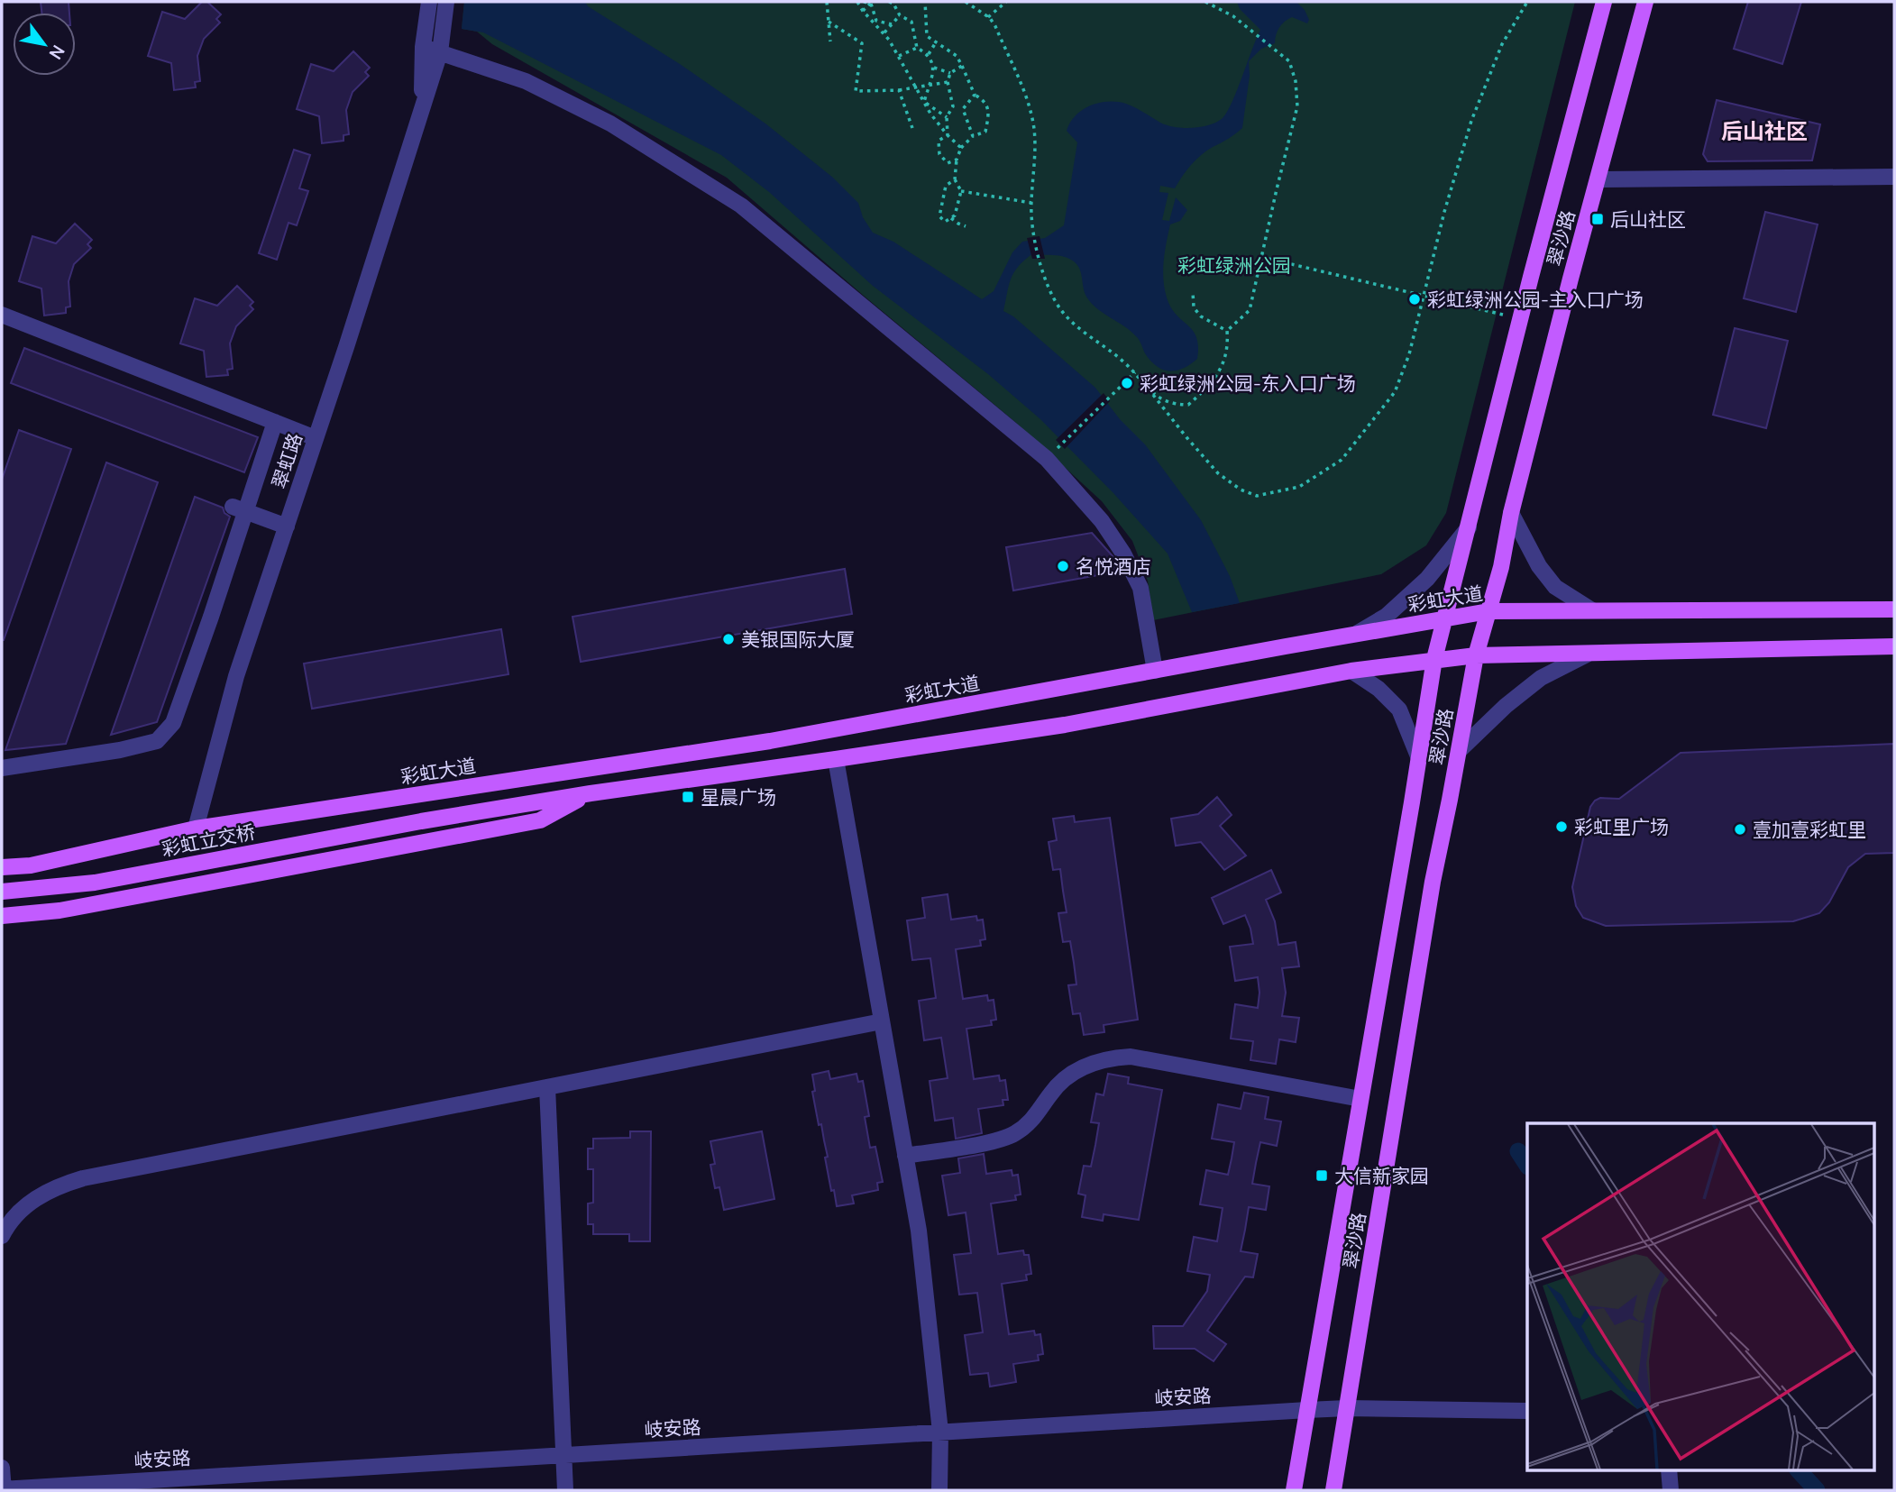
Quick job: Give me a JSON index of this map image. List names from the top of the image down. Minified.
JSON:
{"streets":{"main road":["翠沙路","彩虹大道","彩虹立交桥"],"street":["翠虹路","岐安路"]},"crossings":[["翠沙路","彩虹大道"],["翠沙路","岐安路"],["翠虹路","彩虹大道"]],"districts":["后山社区"],"parks":["彩虹绿洲公园"],"places":{"transit":["后山社区","星晨广场","大信新家园"],"other":["彩虹绿洲公园-主入口广场","彩虹绿洲公园-东入口广场","名悦酒店","美银国际大厦","彩虹里广场","壹加壹彩虹里"]},"north":"bottom right"}
